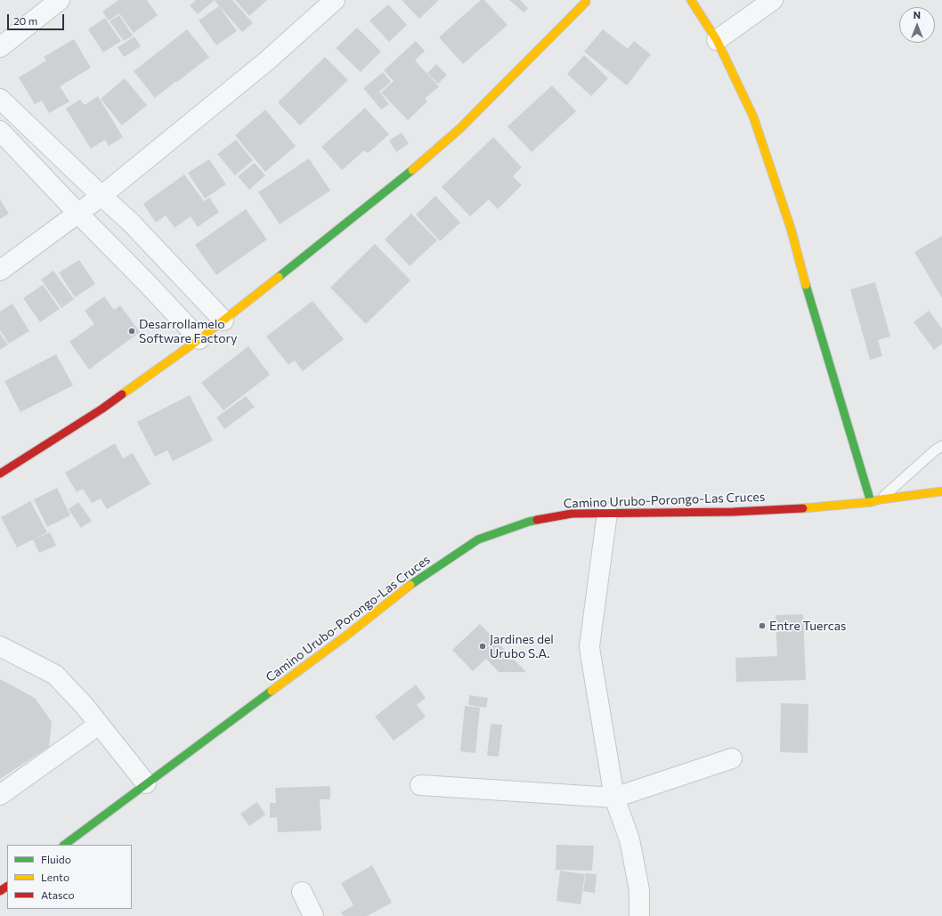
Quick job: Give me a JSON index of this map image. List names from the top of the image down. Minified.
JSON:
{"streets":{"street":["Camino Urubo-Porongo-Las Cruces"]},"places":["Desarrollamelo Software Factory","Entre Tuercas","Jardines del Urubo S.A."],"legend":["Fluido","Lento","Atasco"],"scale_bar":"20 m","north":"top"}
